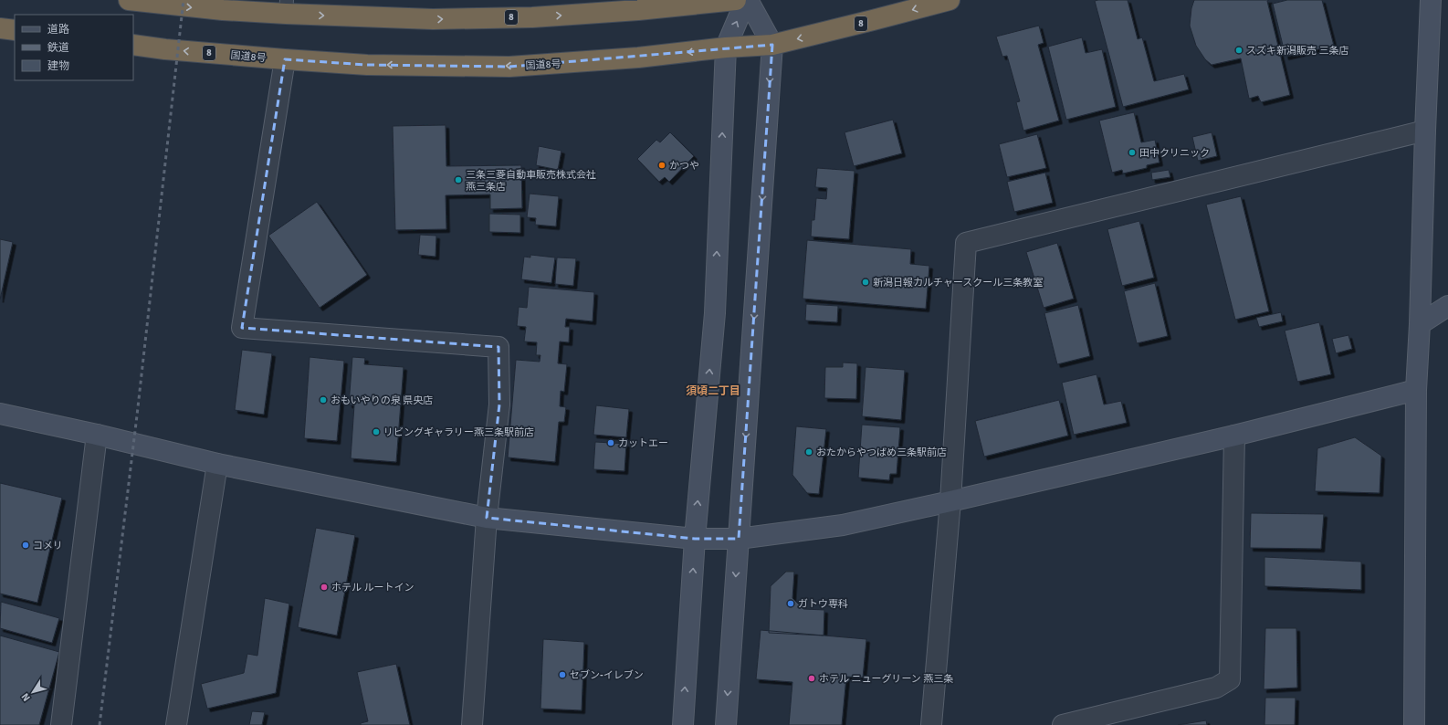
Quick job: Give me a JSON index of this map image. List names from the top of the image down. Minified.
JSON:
{"streets":{"highway":["8","国道8号"]},"districts":["須頃二丁目"],"places":["スズキ新潟販売 三条店","田中クリニック","かつや","三条三菱自動車販売株式会社 燕三条店","新潟日報カルチャースクール三条教室","おもいやりの泉 県央店","リビングギャラリー燕三条駅前店","カットエー","おたからやつばめ三条駅前店","コメリ","ホテル ルートイン","ガトウ専科","セブン-イレブン","ホテル ニューグリーン 燕三条"],"legend":["道路","鉄道","建物"],"north":"bottom left"}
